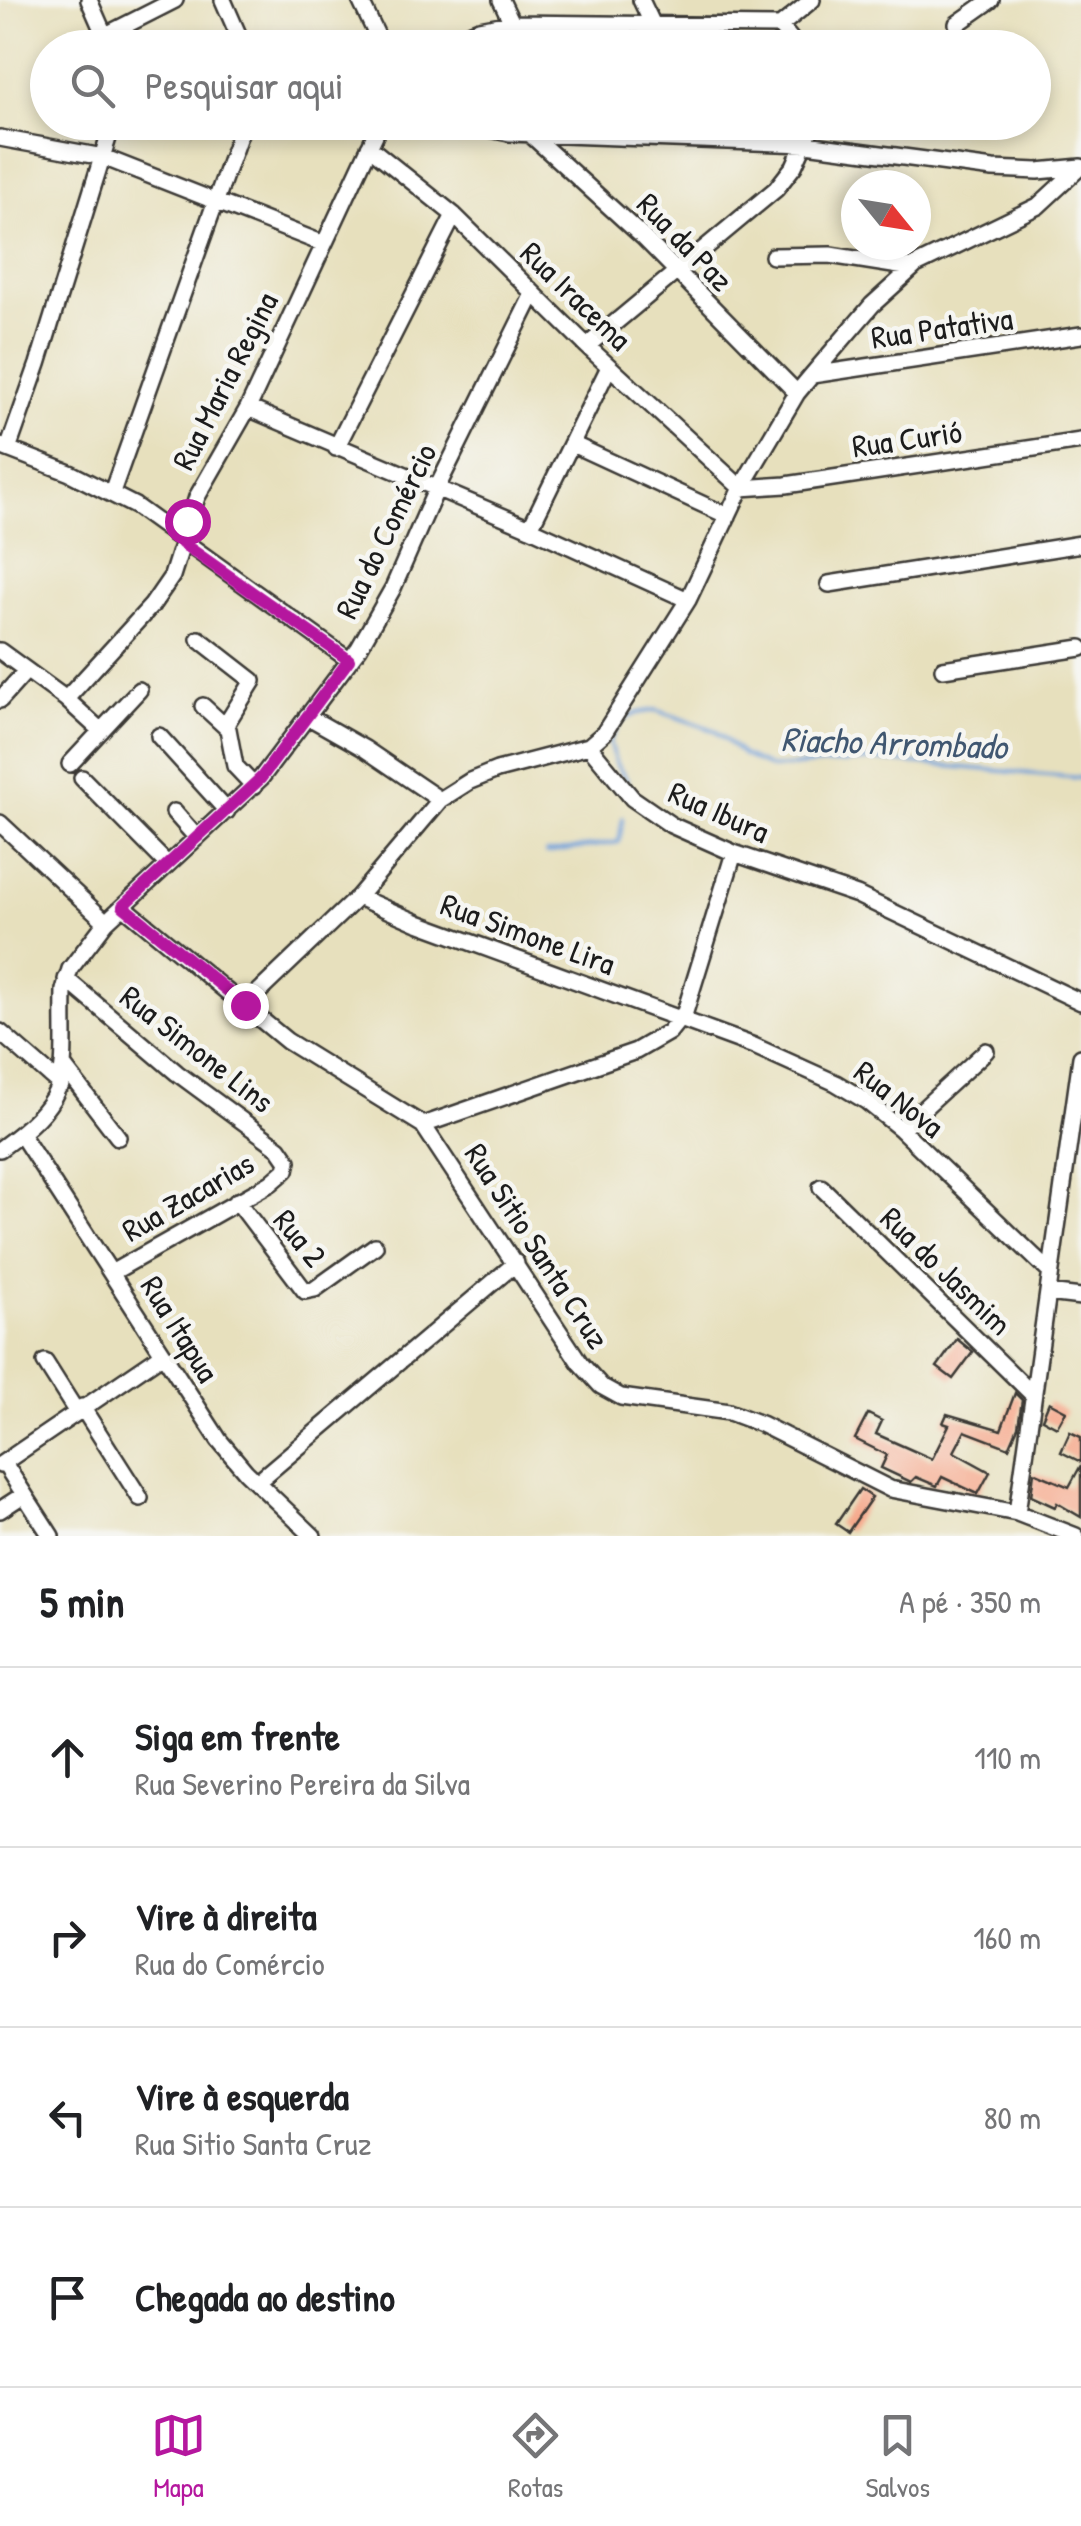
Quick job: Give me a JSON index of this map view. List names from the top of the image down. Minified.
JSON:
{"streets":{"street":["Rua da Paz","Rua Iracema","Rua Patativa","Rua Maria Regina","Rua Curió","Rua do Comércio","Rua Ibura","Rua Simone Lira","Rua Simone Lins","Rua Nova","Rua Zacarias","Rua 2","Rua Sitio Santa Cruz","Rua do Jasmim","Rua Itapua"]},"crossings":[["Rua Iracema","Rua Maria Regina"],["Rua Iracema","Rua Curió"],["Rua Iracema","Rua do Comércio"],["Rua do Comércio","Rua Simone Lins"],["Rua do Comércio","Rua Sitio Santa Cruz"],["Rua Simone Lira","Rua Nova"],["Rua Simone Lins","Rua Zacarias"],["Rua Zacarias","Rua 2"],["Rua Zacarias","Rua Itapua"]],"water":["Riacho Arrombado"],"north":"bottom right","page":{"search":"Pesquisar aqui","heading":["5 min","A pé · 350 m"],"list":[["Siga em frente","Rua Severino Pereira da Silva","110 m"],["Vire à direita","Rua do Comércio","160 m"],["Vire à esquerda","Rua Sitio Santa Cruz","80 m"],"Chegada ao destino"],"nav":["Mapa","Rotas","Salvos"]}}
